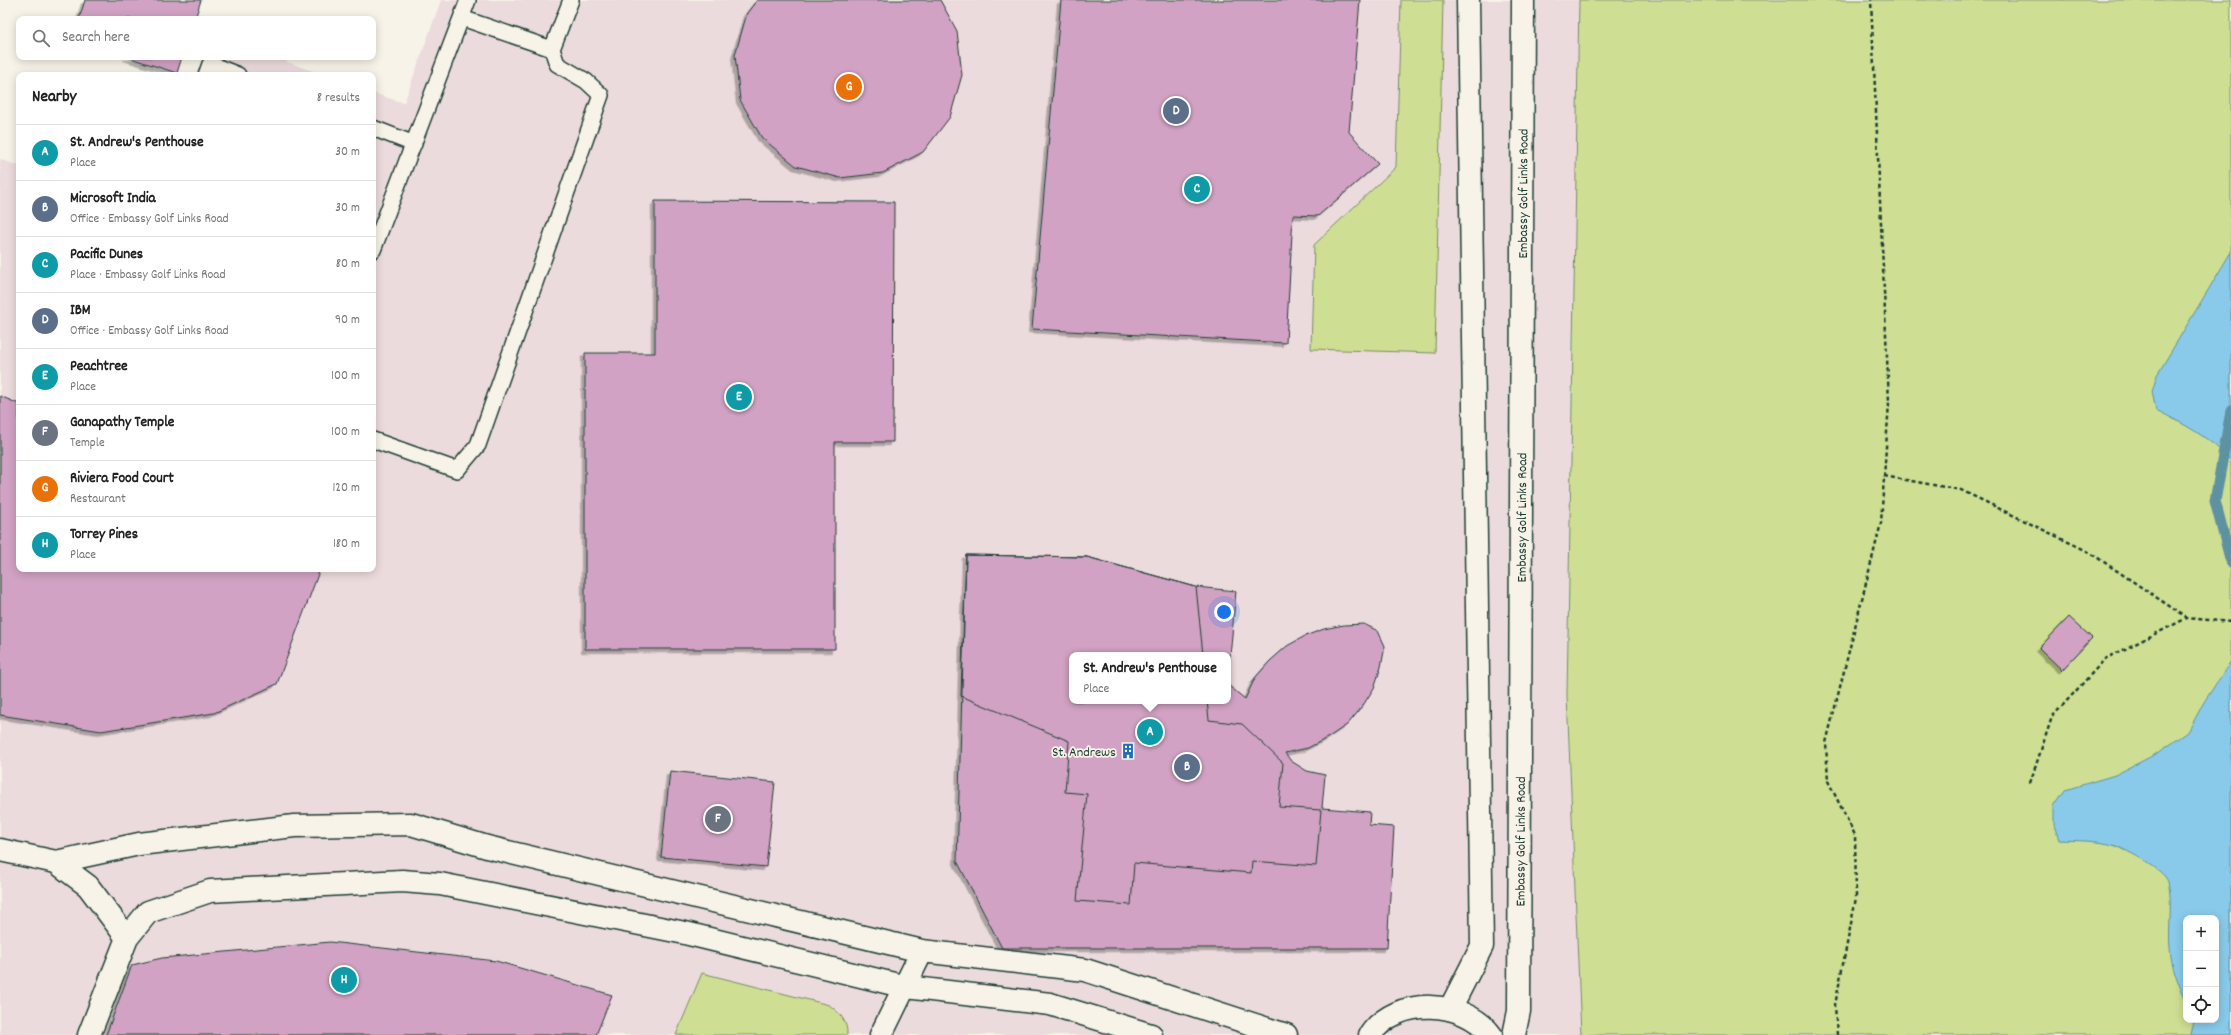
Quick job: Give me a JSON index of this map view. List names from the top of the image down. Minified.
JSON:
{"streets":{"street":["Embassy Golf Links Road"]},"places":{"building":["St. Andrews"]},"page":{"search":"Search here","pins":["G","D","C","E","A","B","F","H"],"heading":["Nearby","8 results"],"list":[{"mark":"A","name":"St. Andrew's Penthouse","note":"Place","value":"30 m"},{"mark":"B","name":"Microsoft India","note":"Office · Embassy Golf Links Road","value":"30 m"},{"mark":"C","name":"Pacific Dunes","note":"Place · Embassy Golf Links Road","value":"80 m"},{"mark":"D","name":"IBM","note":"Office · Embassy Golf Links Road","value":"90 m"},{"mark":"E","name":"Peachtree","note":"Place","value":"100 m"},{"mark":"F","name":"Ganapathy Temple","note":"Temple","value":"100 m"},{"mark":"G","name":"Riviera Food Court","note":"Restaurant","value":"120 m"},{"mark":"H","name":"Torrey Pines","note":"Place","value":"180 m"}],"popup":["St. Andrew's Penthouse","Place"],"map_buttons":["+","−"]}}
